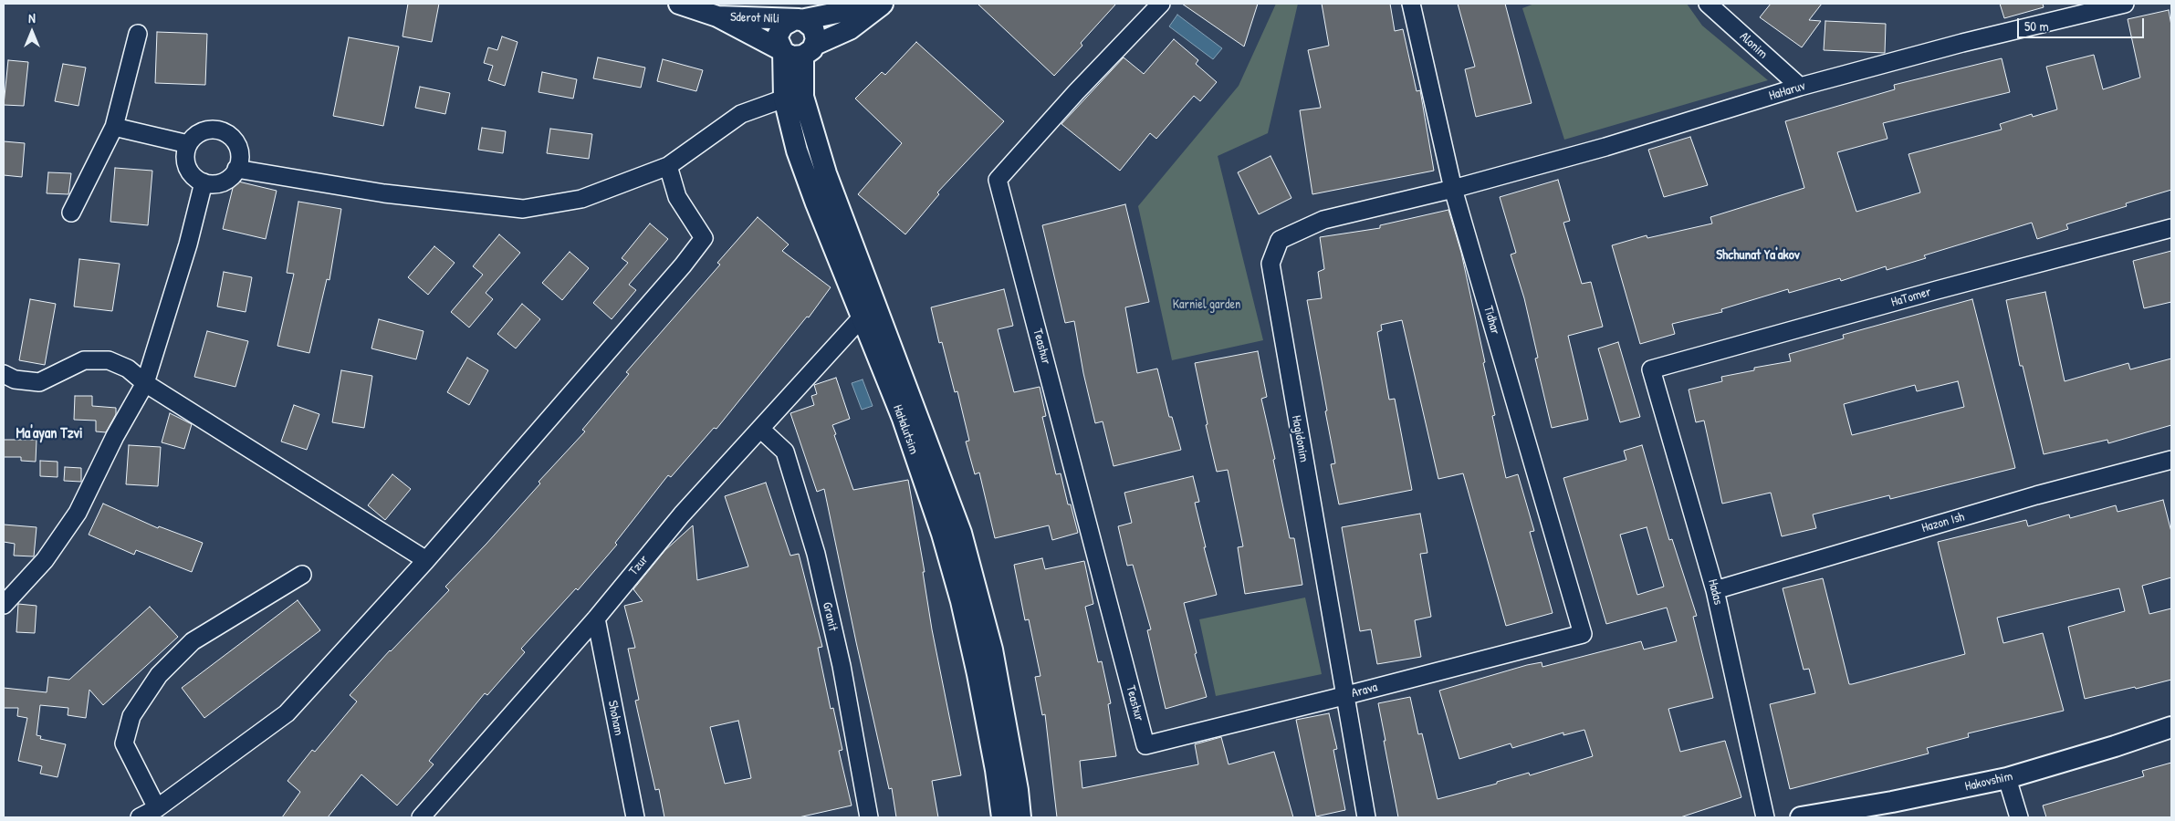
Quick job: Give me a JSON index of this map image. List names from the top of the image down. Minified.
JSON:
{"streets":{"street":["Sderot Nili","Alonim","HaHaruv","HaTomer","Tidhar","Teashur","HaHalutsim","Hagidonim","Hazon Ish","Tzur","Hadas","Granit","Arava","Shoham","Hakovshim"]},"crossings":[["Sderot Nili","HaHalutsim"],["Alonim","HaHaruv"],["HaHaruv","Tidhar"],["HaHaruv","Hagidonim"],["HaTomer","Hadas"],["Tidhar","Hagidonim"],["Tidhar","Arava"],["Teashur","Arava"],["HaHalutsim","Tzur"],["Hagidonim","Arava"],["Hazon Ish","Hadas"],["Tzur","Granit"],["Tzur","Shoham"]],"districts":["Shchunat Ya'akov","Ma'ayan Tzvi"],"parks":["Karniel garden"],"scale_bar":"50 m","north":"top"}
